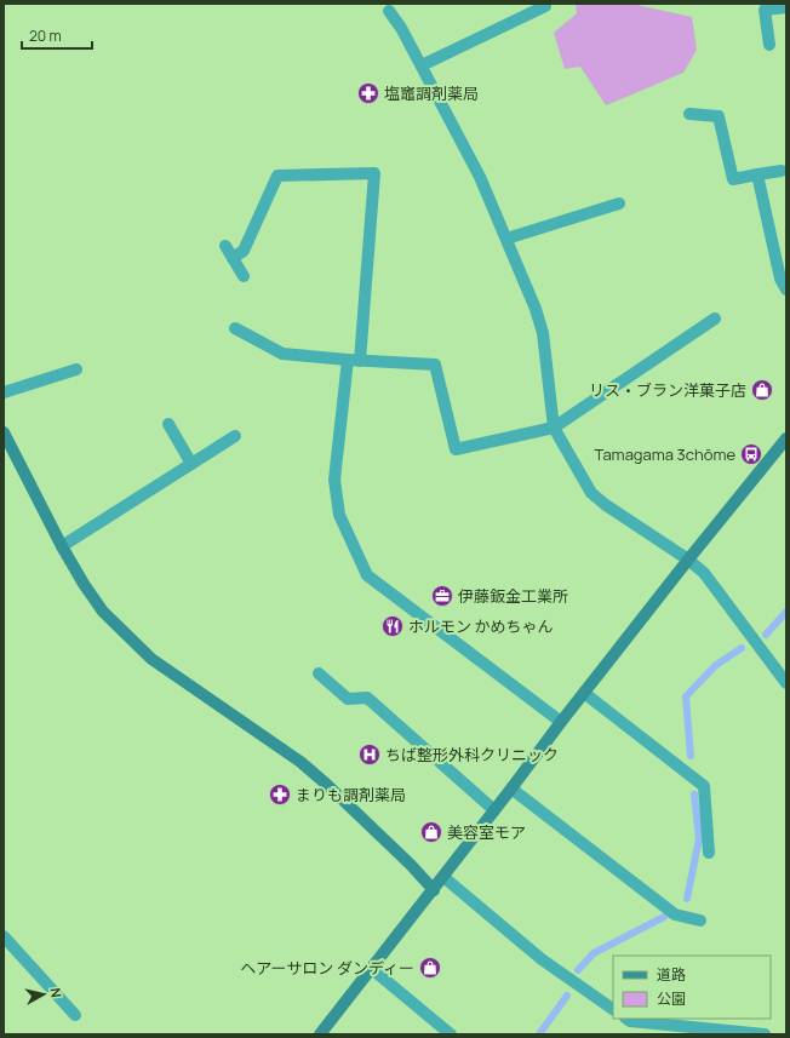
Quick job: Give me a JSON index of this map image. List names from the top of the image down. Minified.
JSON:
{"places":{"pharmacy":["塩竈調剤薬局","まりも調剤薬局"],"shop":["リス・ブラン洋菓子店","美容室モア","ヘアーサロン ダンディー"],"bus stop":["Tamagama 3chōme"],"office":["伊藤鈑金工業所"],"restaurant":["ホルモン かめちゃん"],"hospital":["ちば整形外科クリニック"]},"legend":["道路","公園"],"scale_bar":"20 m","north":"right"}
